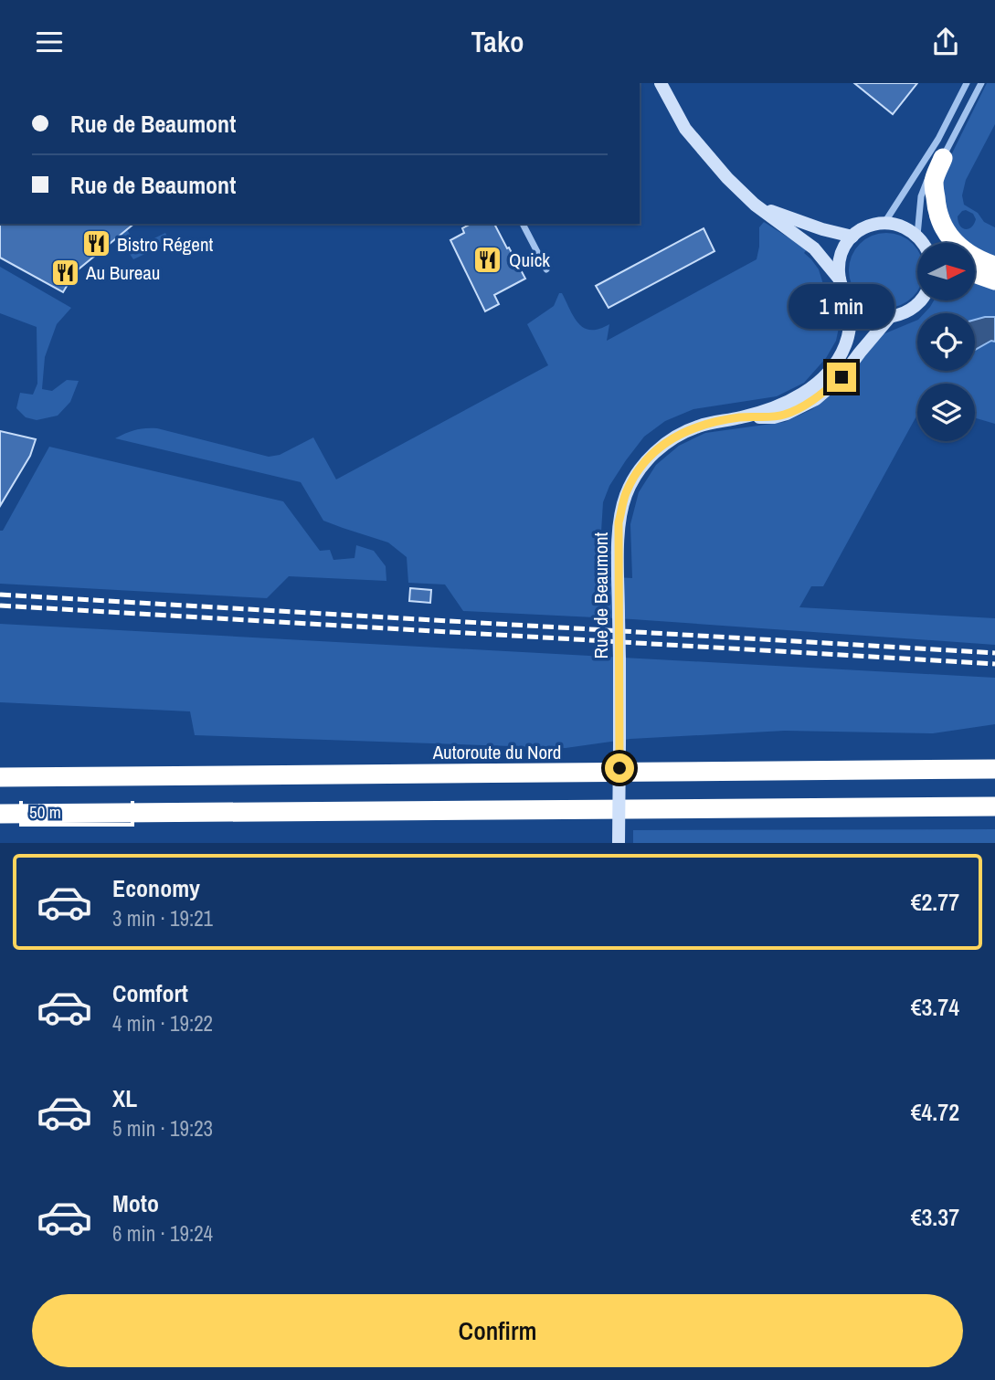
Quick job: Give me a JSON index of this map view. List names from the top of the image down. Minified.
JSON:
{"streets":{"highway":["Autoroute du Nord"],"street":["Rue de Beaumont"]},"places":{"restaurant":["Bistro Régent","Quick","Au Bureau"]},"scale_bar":"50 m","north":"right","page":{"header":"Tako","banner":["Rue de Beaumont","Rue de Beaumont"],"bubble":"1 min","scale":"50 m","list":[{"name":"Economy","note":"3 min · 19:21","value":"€2.77"},{"name":"Comfort","note":"4 min · 19:22","value":"€3.74"},{"name":"XL","note":"5 min · 19:23","value":"€4.72"},{"name":"Moto","note":"6 min · 19:24","value":"€3.37"}],"buttons":"Confirm"}}
